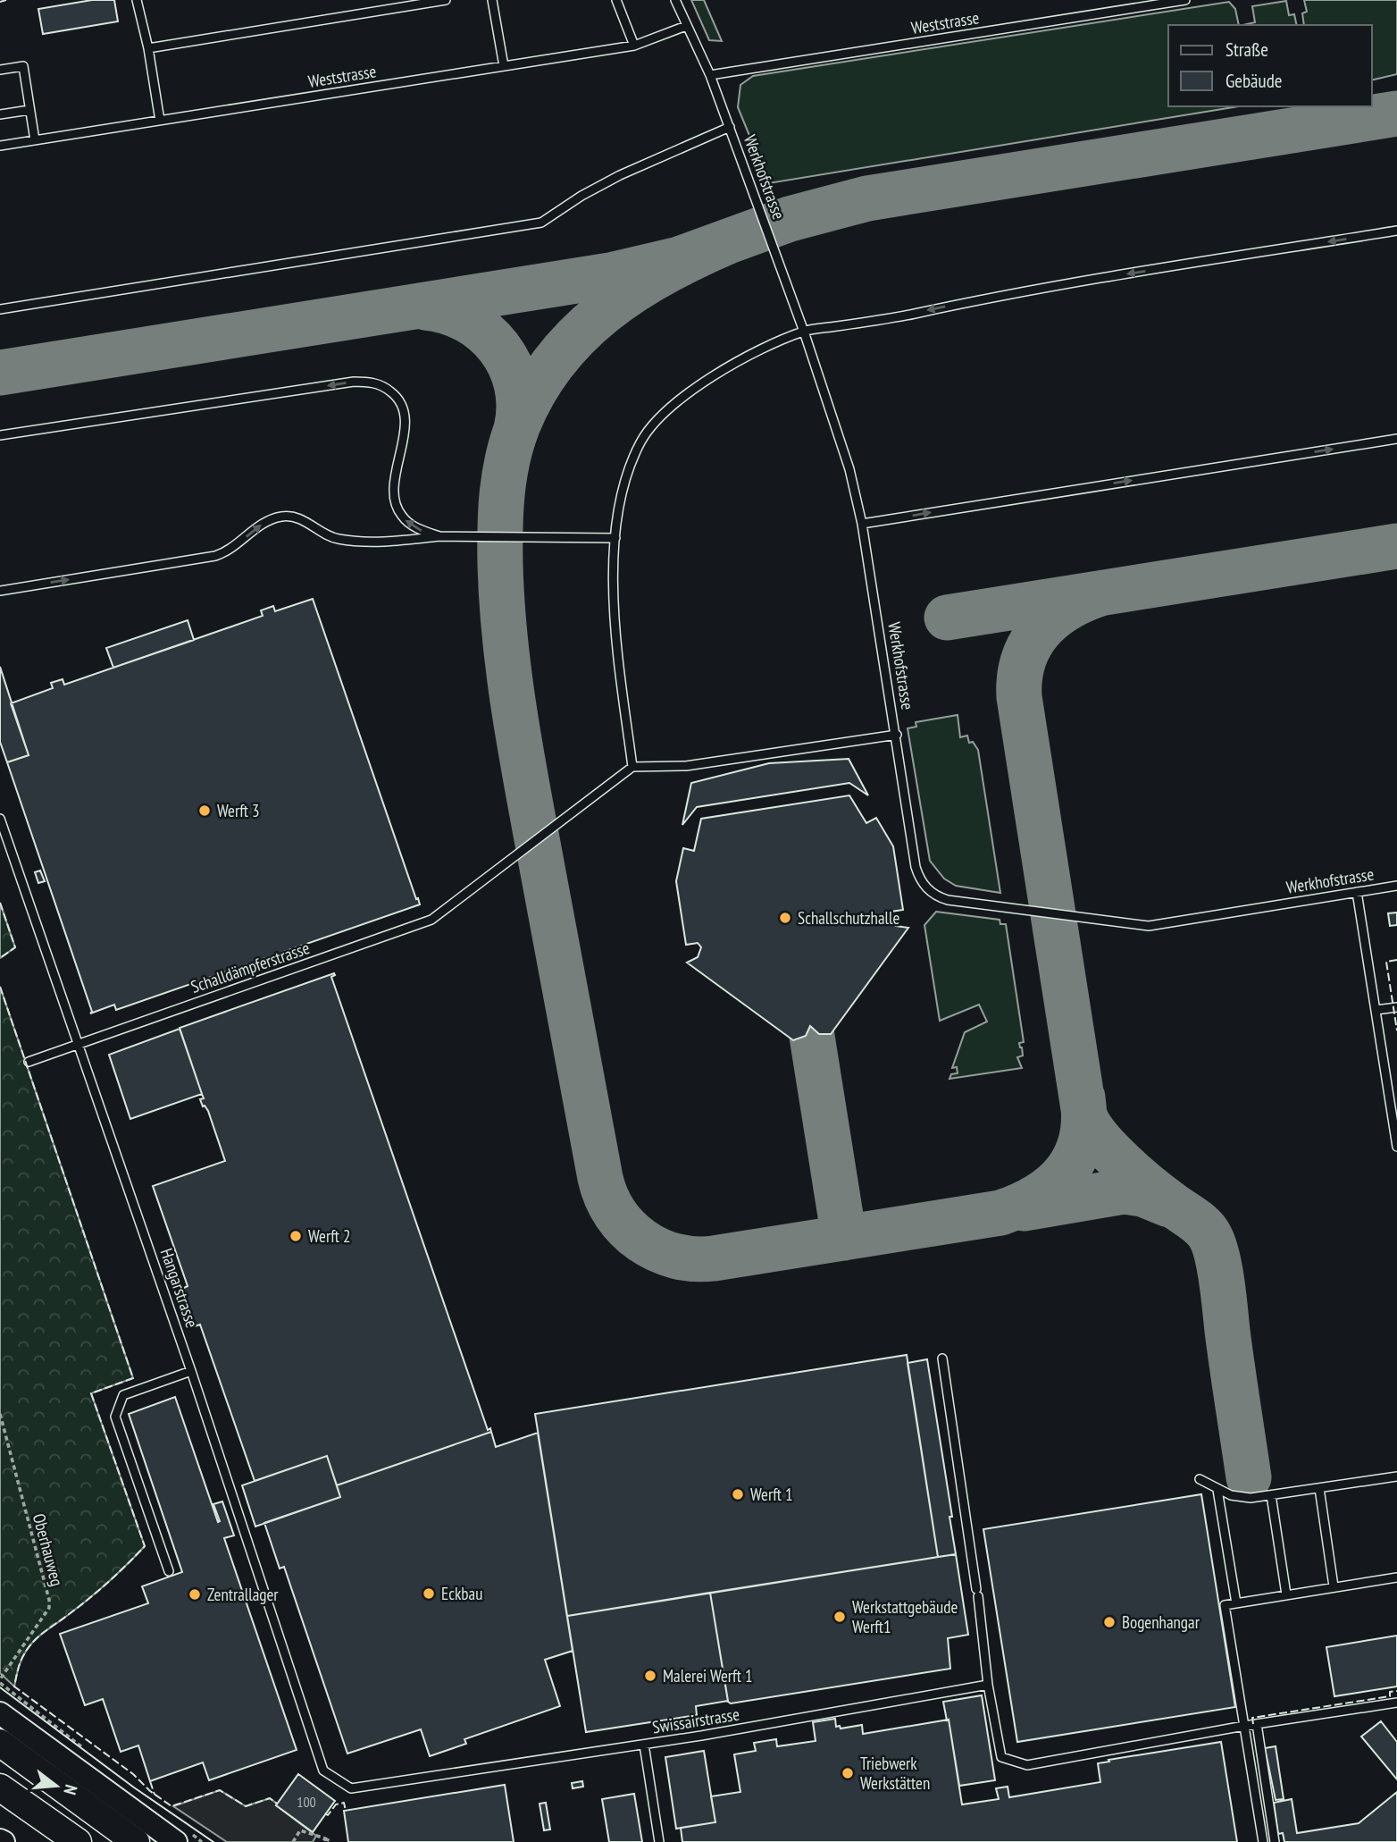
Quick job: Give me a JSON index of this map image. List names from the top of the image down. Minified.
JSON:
{"streets":{"lane":["Weststrasse","Werkhofstrasse","Schalldämpferstrasse","Hangarstrasse","Swissairstrasse"],"path":["Oberhauweg"]},"crossings":[["Weststrasse","Werkhofstrasse"],["Schalldämpferstrasse","Hangarstrasse"],["Hangarstrasse","Swissairstrasse"]],"places":["Werft 3","Schallschutzhalle","Werft 2","Werft 1","Eckbau","Zentrallager","Werkstattgebäude Werft1","Bogenhangar","Malerei Werft 1","Triebwerk Werkstätten"],"house_numbers":["100"],"legend":["Straße","Gebäude"],"north":"right"}
